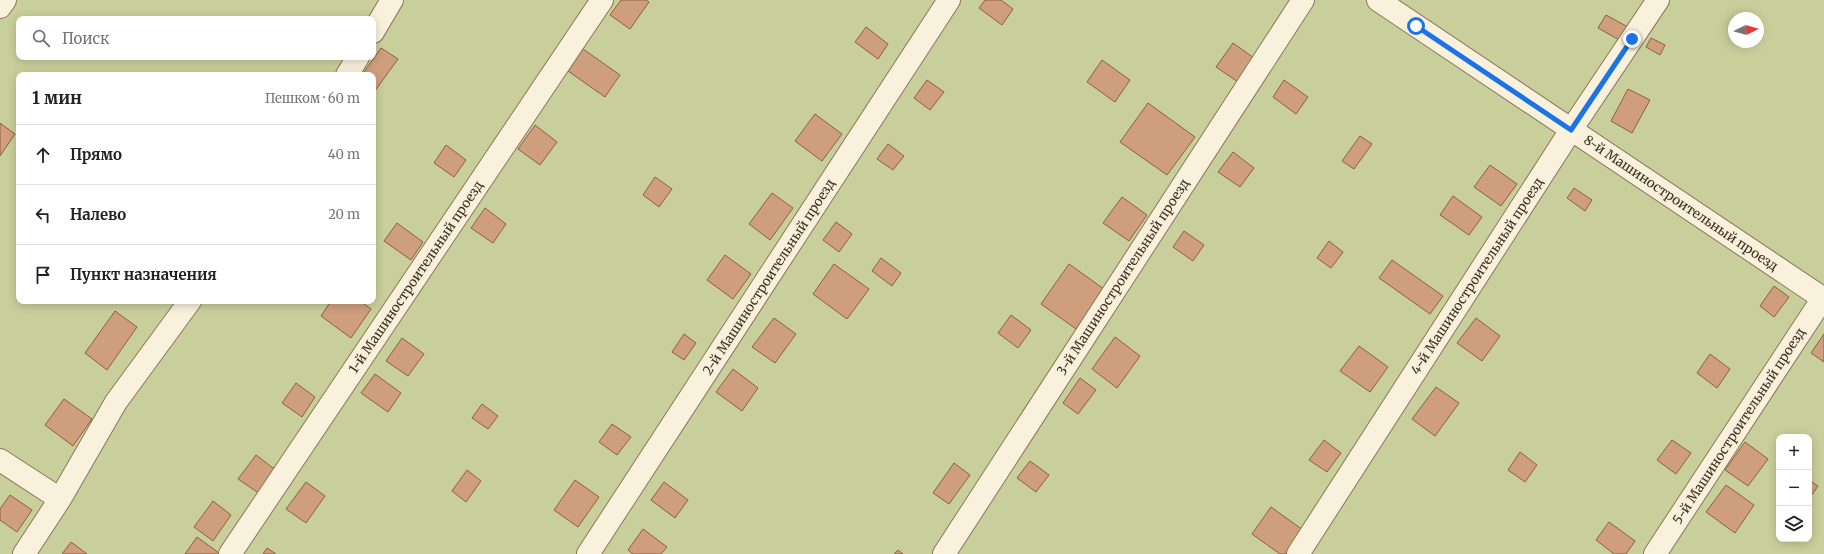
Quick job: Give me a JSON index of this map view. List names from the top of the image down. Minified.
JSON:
{"streets":{"lane":["8-й Машиностроительный проезд","4-й Машиностроительный проезд","1-й Машиностроительный проезд","2-й Машиностроительный проезд","3-й Машиностроительный проезд","5-й Машиностроительный проезд"]},"crossings":[["8-й Машиностроительный проезд","4-й Машиностроительный проезд"],["8-й Машиностроительный проезд","5-й Машиностроительный проезд"]],"north":"right","page":{"search":"Поиск","heading":["1 мин","Пешком · 60 m"],"list":[["Прямо","40 m"],["Налево","20 m"],"Пункт назначения"],"map_buttons":["+","−"]}}
